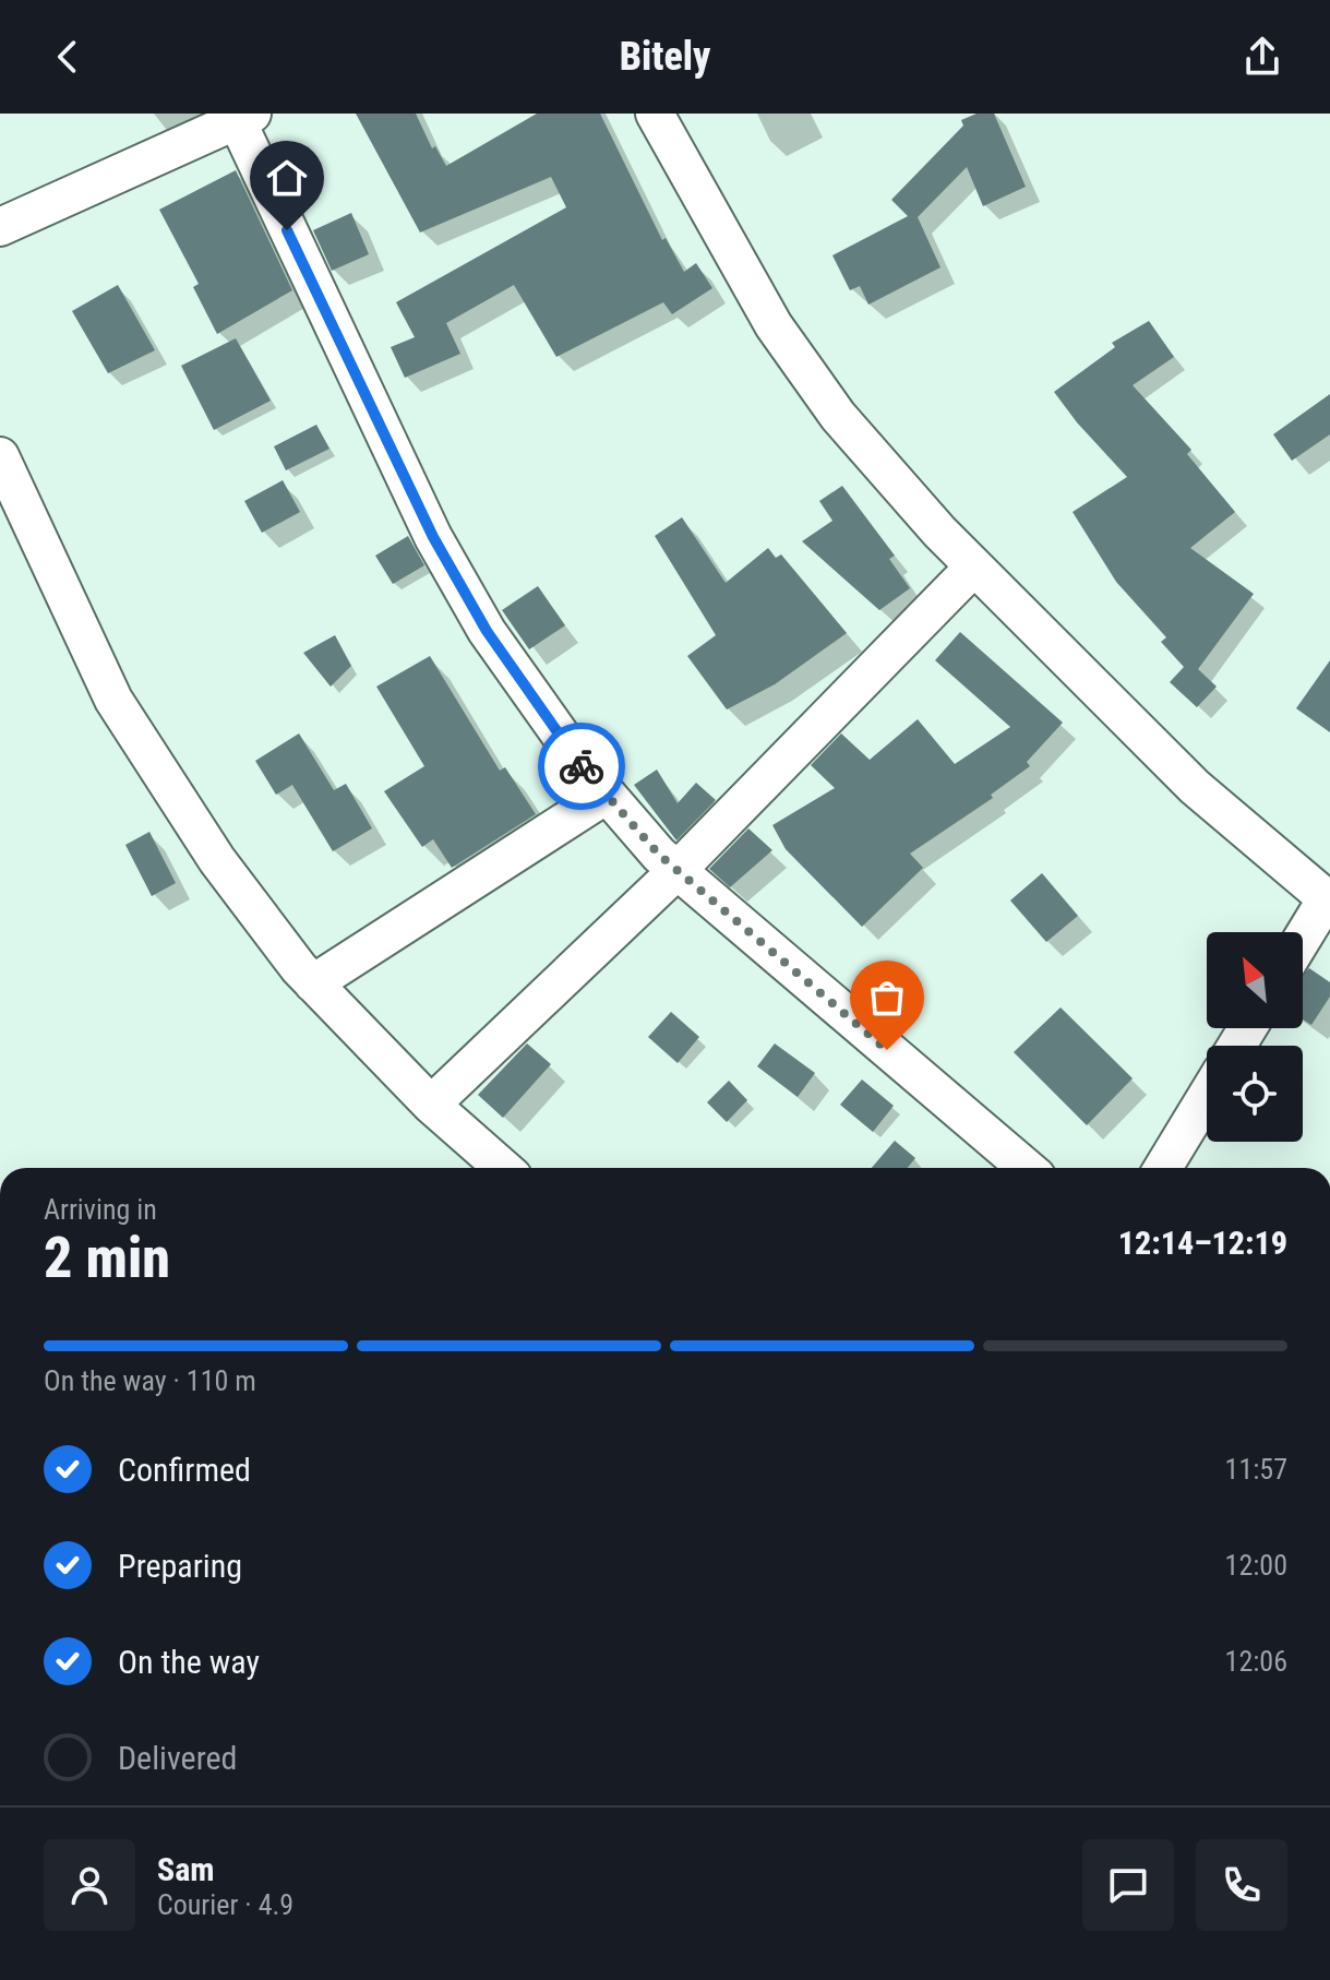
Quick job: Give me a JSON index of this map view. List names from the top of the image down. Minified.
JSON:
{"north":"top left","page":{"header":"Bitely","heading":["2 min","Arriving in","12:14–12:19"],"panel":["Sam","Courier · 4.9"],"bar":"On the way · 110 m","list":[["Confirmed","11:57"],["Preparing","12:00"],["On the way","12:06"],"Delivered"]}}
